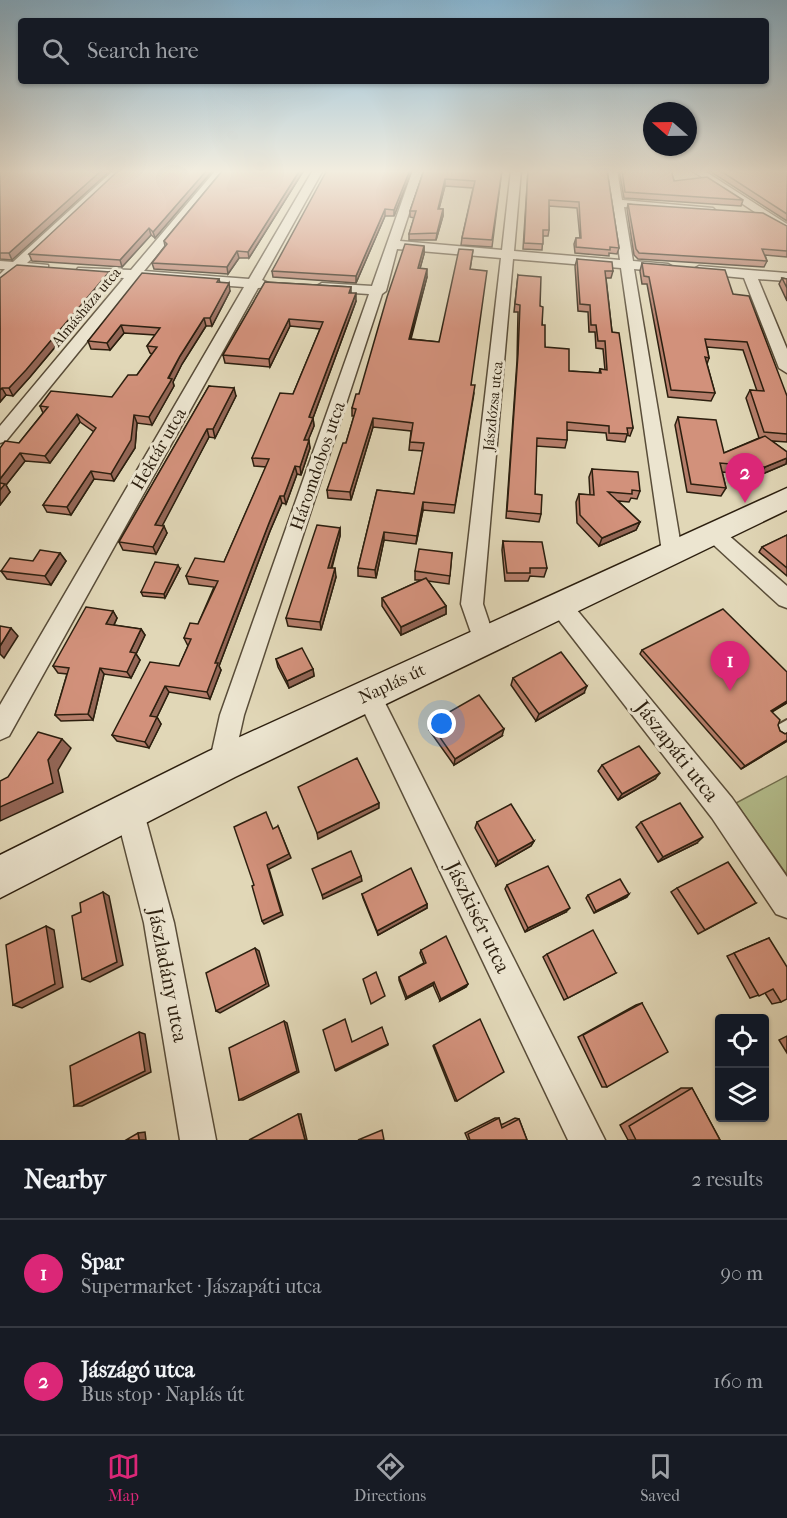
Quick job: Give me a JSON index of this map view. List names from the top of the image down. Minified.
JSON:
{"streets":{"street":["Almásháza utca","Jászdózsa utca","Hektár utca","Háromdobos utca","Naplás út","Jászapáti utca","Jászkisér utca","Jászladány utca"]},"crossings":[["Jászdózsa utca","Naplás út"],["Háromdobos utca","Naplás út"],["Naplás út","Jászapáti utca"],["Naplás út","Jászkisér utca"],["Naplás út","Jászladány utca"]],"north":"left","page":{"search":"Search here","pins":["2","1"],"heading":["Nearby","2 results"],"list":[{"mark":"1","name":"Spar","note":"Supermarket · Jászapáti utca","value":"90 m"},{"mark":"2","name":"Jászágó utca","note":"Bus stop · Naplás út","value":"160 m"}],"nav":["Map","Directions","Saved"]}}
